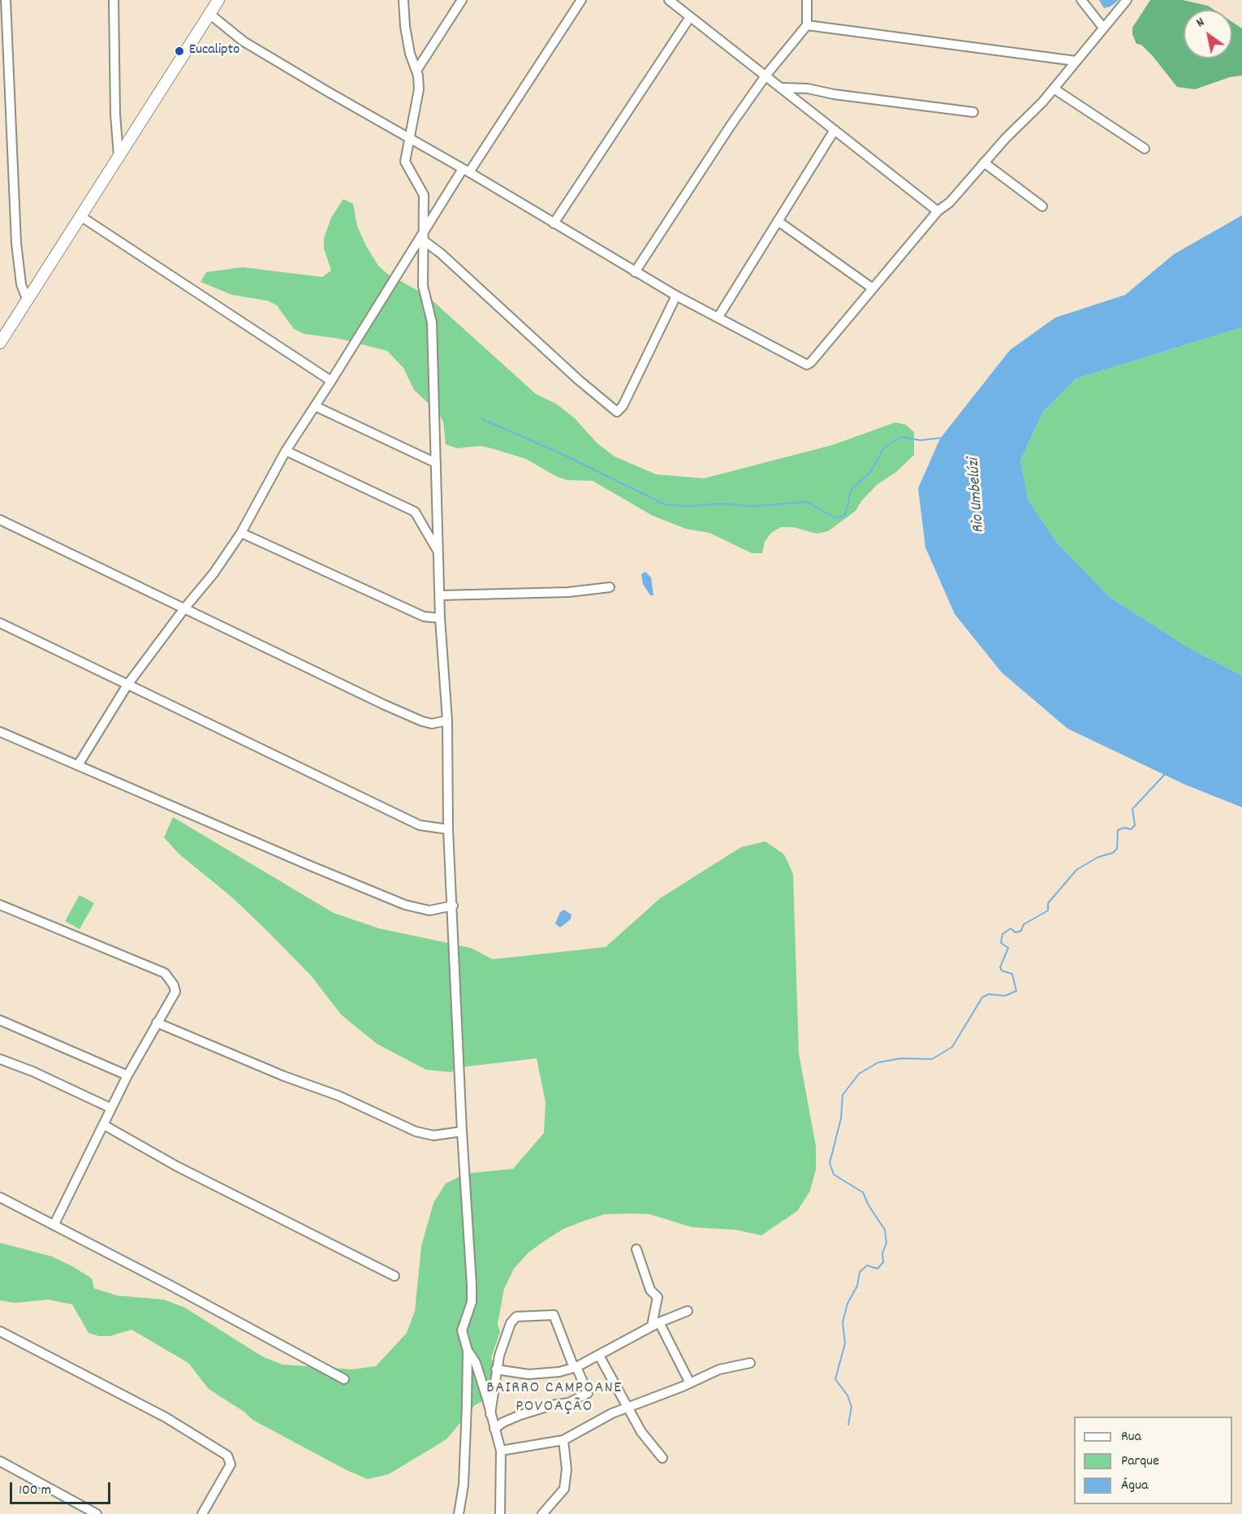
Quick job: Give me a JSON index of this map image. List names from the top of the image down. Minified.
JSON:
{"districts":["BAIRRO CAMPOANE POVOAÇÃO"],"water":["Rio Umbelúzi"],"places":["Eucalipto"],"legend":["Rua","Parque","Água"],"scale_bar":"100 m","north":"top left"}
